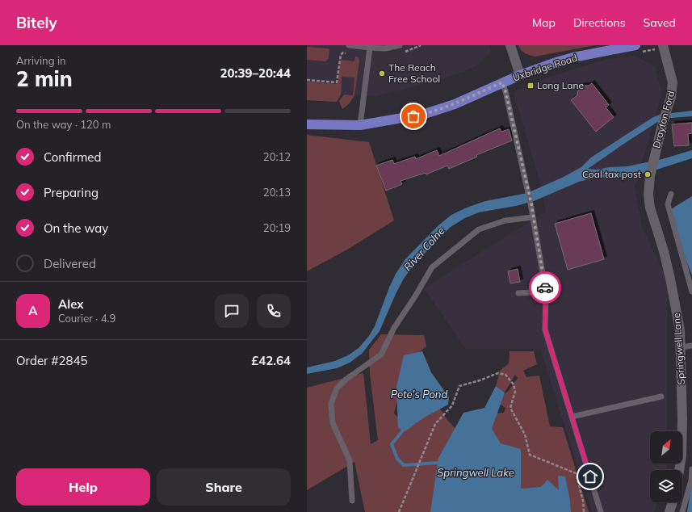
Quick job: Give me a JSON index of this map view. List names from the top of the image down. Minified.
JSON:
{"streets":{"main road":["Uxbridge Road"],"street":["Drayton Ford","Springwell Lane"]},"crossings":[["Drayton Ford","Springwell Lane"]],"water":["River Colne","Pete's Pond","Springwell Lake"],"places":{"other":["The Reach Free School","Coal tax post"],"transit":["Long Lane"]},"north":"top right","page":{"header":"Bitely","nav":["Map","Directions","Saved"],"heading":["2 min","Arriving in","20:39–20:44"],"panel":["Alex","Courier · 4.9","Order #2845","£42.64"],"bar":"On the way · 120 m","list":[["Confirmed","20:12"],["Preparing","20:13"],["On the way","20:19"],"Delivered"],"round":"A","buttons":["Help","Share"]}}
